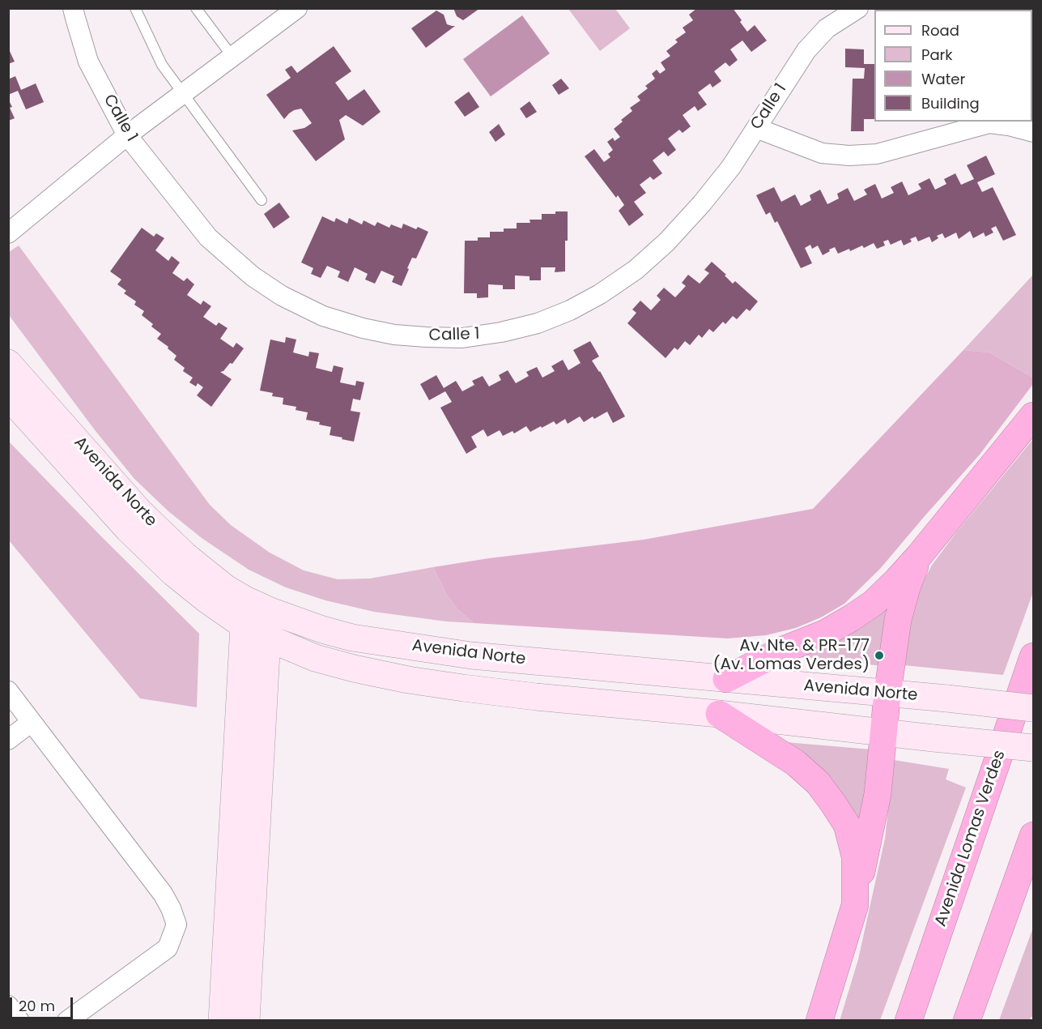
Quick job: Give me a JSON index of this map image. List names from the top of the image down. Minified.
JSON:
{"streets":{"highway":["Avenida Lomas Verdes"],"street":["Calle 1","Avenida Norte"]},"places":["Av. Nte. & PR-177 (Av. Lomas Verdes)"],"legend":["Road","Park","Water","Building"],"scale_bar":"20 m"}
